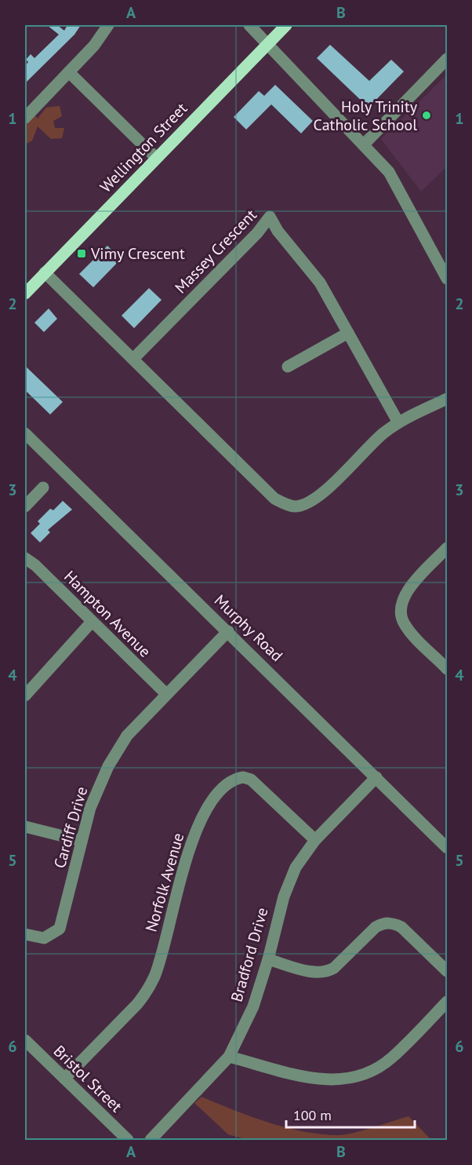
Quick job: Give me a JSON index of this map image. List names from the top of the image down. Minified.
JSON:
{"streets":{"main road":["Wellington Street"],"street":["Massey Crescent","Hampton Avenue","Murphy Road","Cardiff Drive","Norfolk Avenue","Bradford Drive","Bristol Street"]},"crossings":[["Hampton Avenue","Cardiff Drive"],["Murphy Road","Cardiff Drive"],["Murphy Road","Bradford Drive"],["Norfolk Avenue","Bradford Drive"],["Norfolk Avenue","Bristol Street"]],"places":{"other":["Holy Trinity Catholic School"],"transit":["Vimy Crescent"]},"scale_bar":"100 m","grid":{"columns":["A","B"],"rows":["1","2","3","4","5","6"]}}
